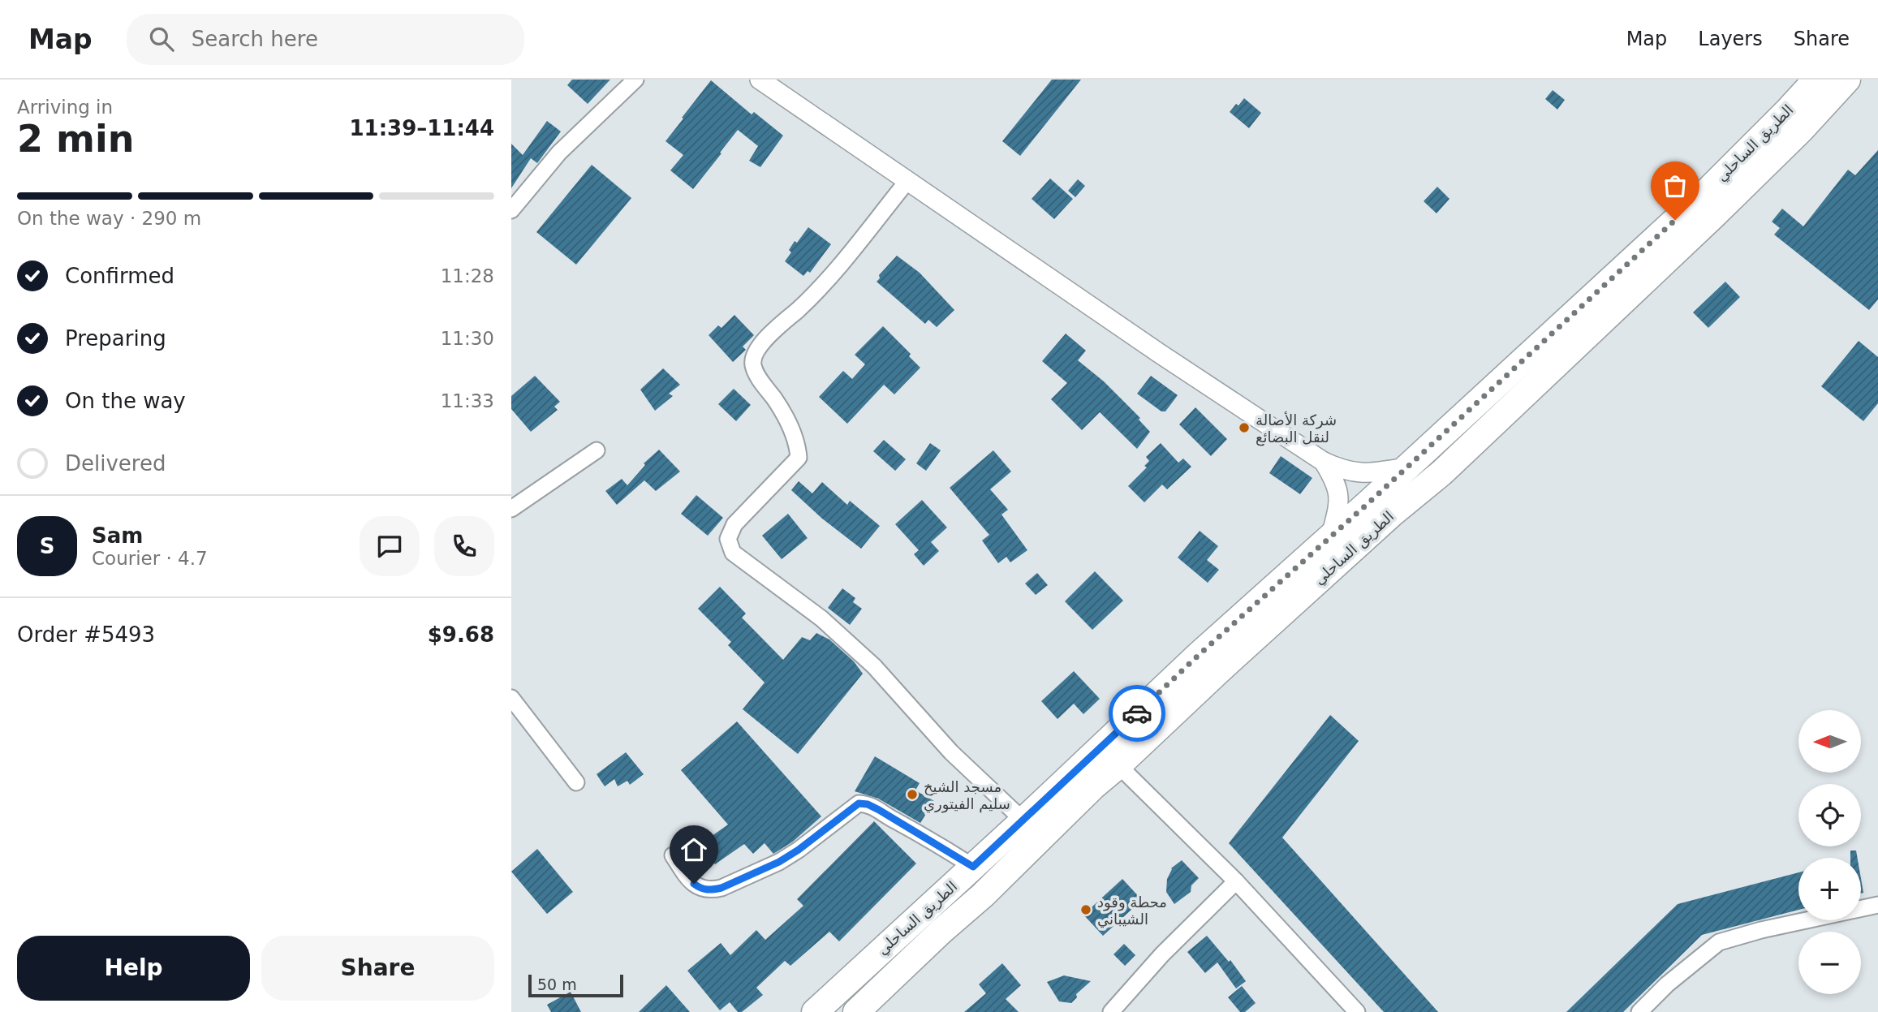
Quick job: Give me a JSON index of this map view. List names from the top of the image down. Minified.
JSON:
{"streets":{"highway":["الطريق الساحلي"]},"places":["شركة الأصالة لنقل البضائع","مسجد الشيخ سليم الفيتوري","محطة وقود الشيباني"],"scale_bar":"50 m","north":"left","page":{"header":"Map","search":"Search here","nav":["Map","Layers","Share"],"heading":["2 min","Arriving in","11:39–11:44"],"panel":["Sam","Courier · 4.7","Order #5493","$9.68"],"bar":"On the way · 290 m","list":[["Confirmed","11:28"],["Preparing","11:30"],["On the way","11:33"],"Delivered"],"round":"S","map_buttons":["+","−"],"buttons":["Help","Share"],"scale":"50 m"}}
